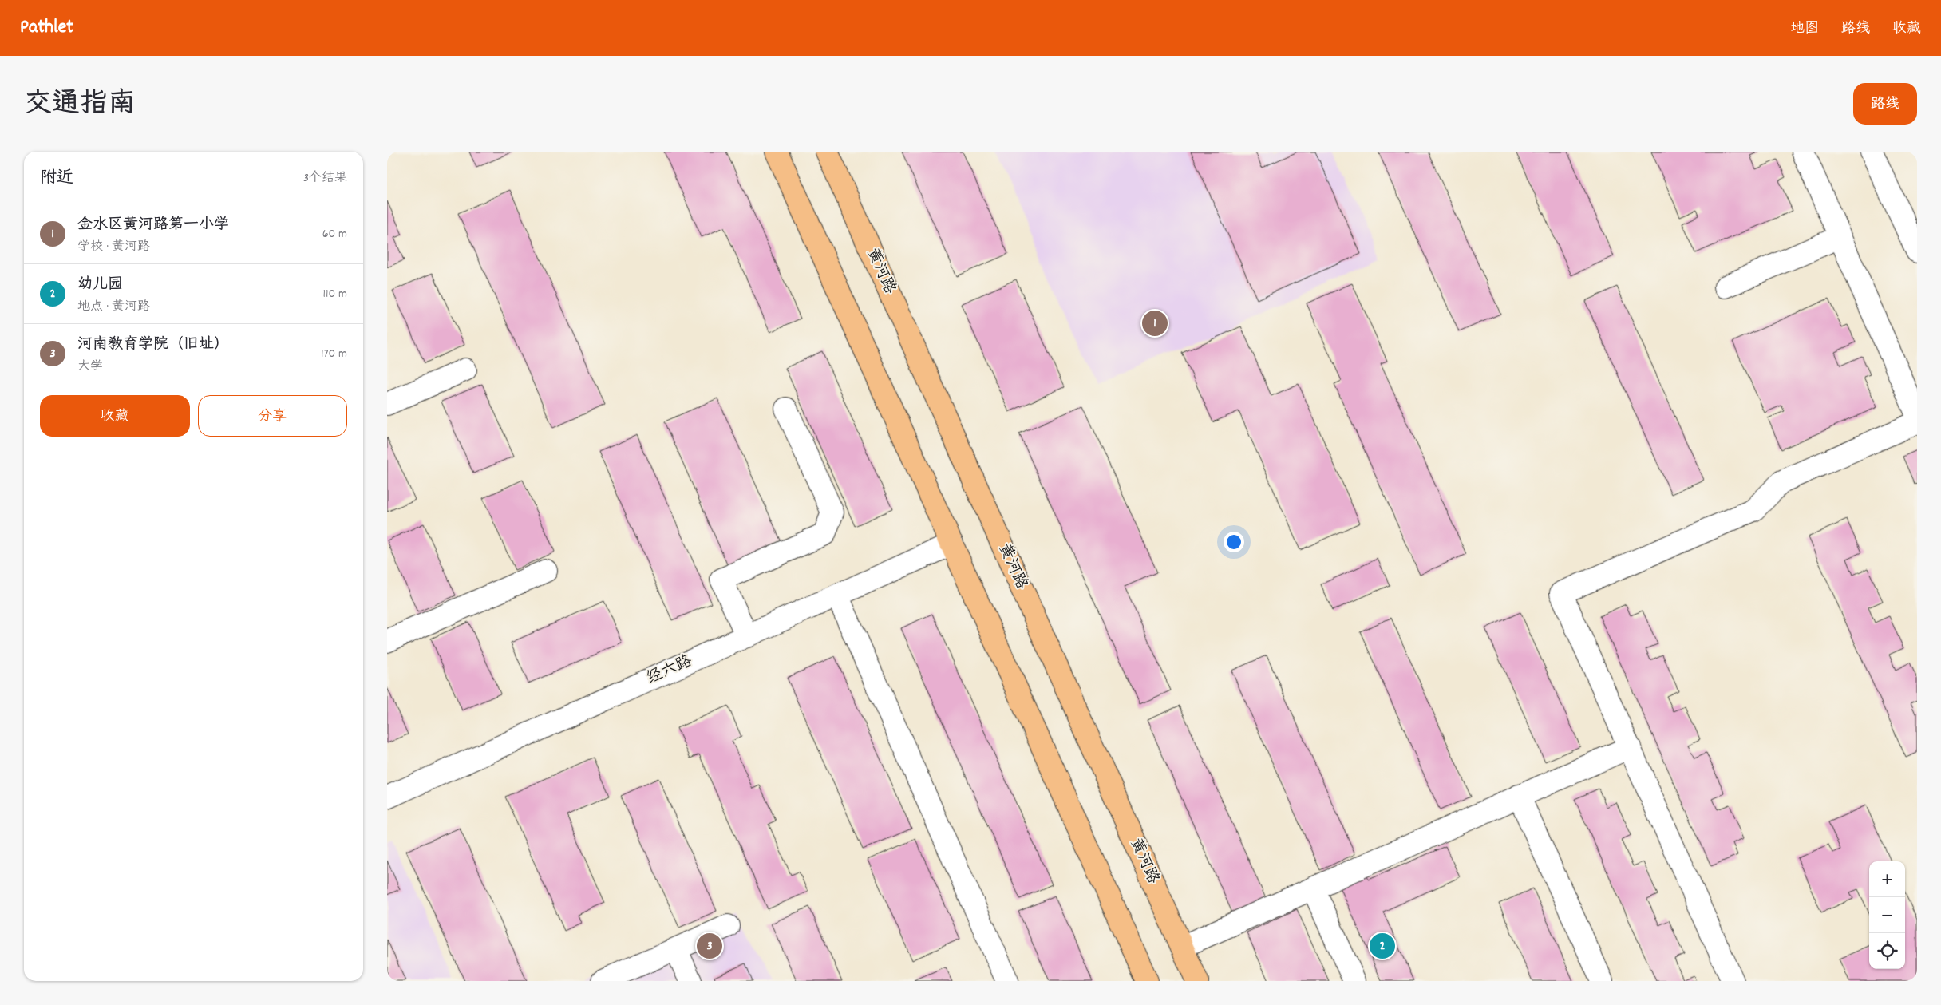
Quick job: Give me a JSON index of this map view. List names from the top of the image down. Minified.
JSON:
{"streets":{"main road":["黄河路"],"street":["经六路"]},"page":{"header":"Pathlet","nav":["地图","路线","收藏"],"title":"交通指南","buttons":["路线",["收藏","分享"]],"heading":["附近","3个结果"],"list":[{"mark":"1","name":"金水区黄河路第一小学","note":"学校 · 黄河路","value":"60 m"},{"mark":"2","name":"幼儿园","note":"地点 · 黄河路","value":"110 m"},{"mark":"3","name":"河南教育学院（旧址）","note":"大学","value":"170 m"}],"pins":["1","2","3"],"map_buttons":["+","−"]}}
